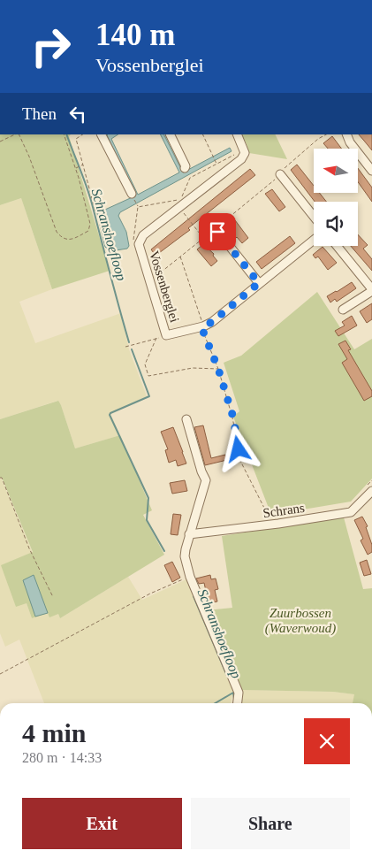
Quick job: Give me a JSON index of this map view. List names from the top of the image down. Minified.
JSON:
{"streets":{"street":["Vossenberglei","Schrans"]},"water":["Schranshoefloop"],"parks":["Zuurbossen (Waverwoud)"],"north":"left","page":{"turn":["140 m","Vossenberglei"],"then":"Then","heading":["4 min","280 m · 14:33"],"buttons":["Exit","Share"]}}
